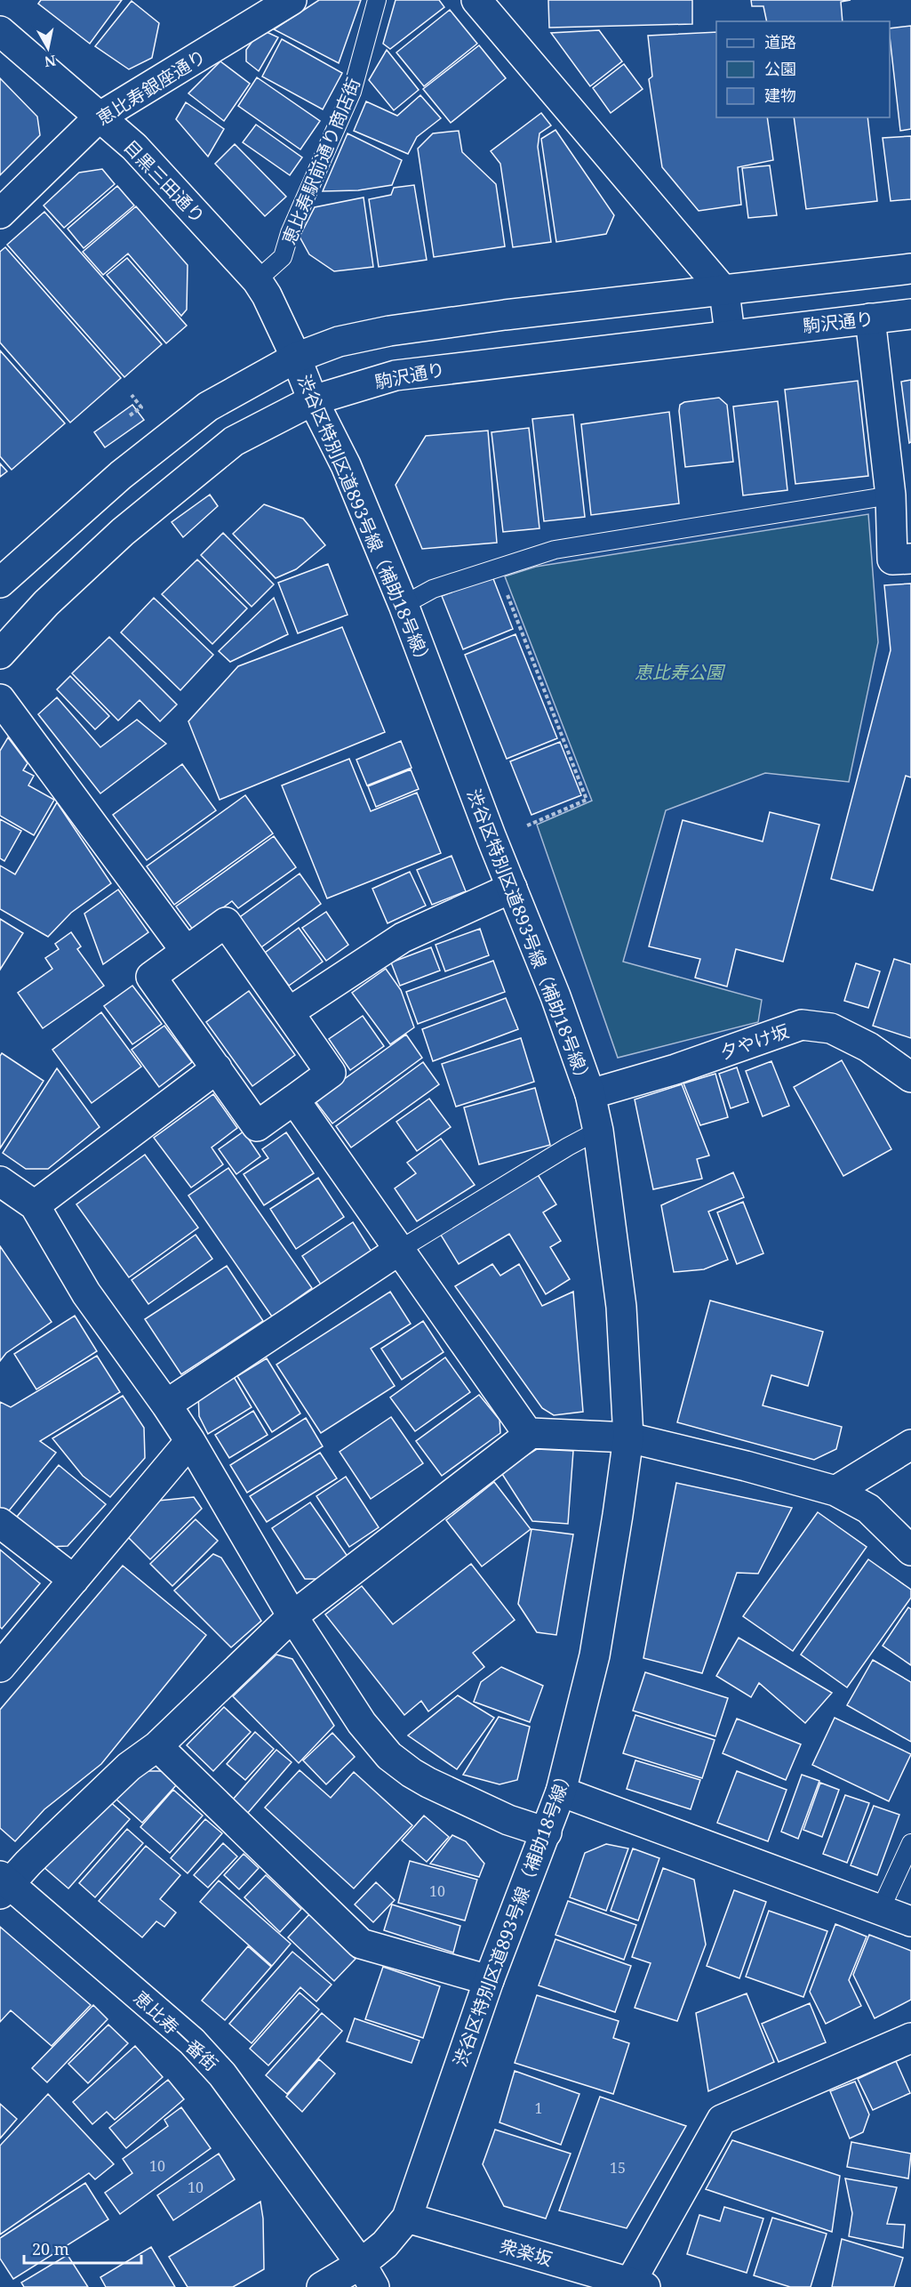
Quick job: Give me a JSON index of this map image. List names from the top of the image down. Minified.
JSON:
{"streets":{"street":["恵比寿銀座通り","目黒三田通り","駒沢通り","渋谷区特別区道893号線（補助18号線）","夕やけ坂","恵比寿一番街","衆楽坂"],"lane":["恵比寿駅前通り商店街"]},"crossings":[["恵比寿銀座通り","目黒三田通り"],["恵比寿駅前通り商店街","目黒三田通り"],["目黒三田通り","渋谷区特別区道893号線（補助18号線）"],["駒沢通り","渋谷区特別区道893号線（補助18号線）"],["渋谷区特別区道893号線（補助18号線）","夕やけ坂"],["渋谷区特別区道893号線（補助18号線）","恵比寿一番街"],["渋谷区特別区道893号線（補助18号線）","衆楽坂"]],"parks":["恵比寿公園"],"house_numbers":["10","1","10","15","10"],"legend":["道路","公園","建物"],"scale_bar":"20 m","north":"bottom"}
